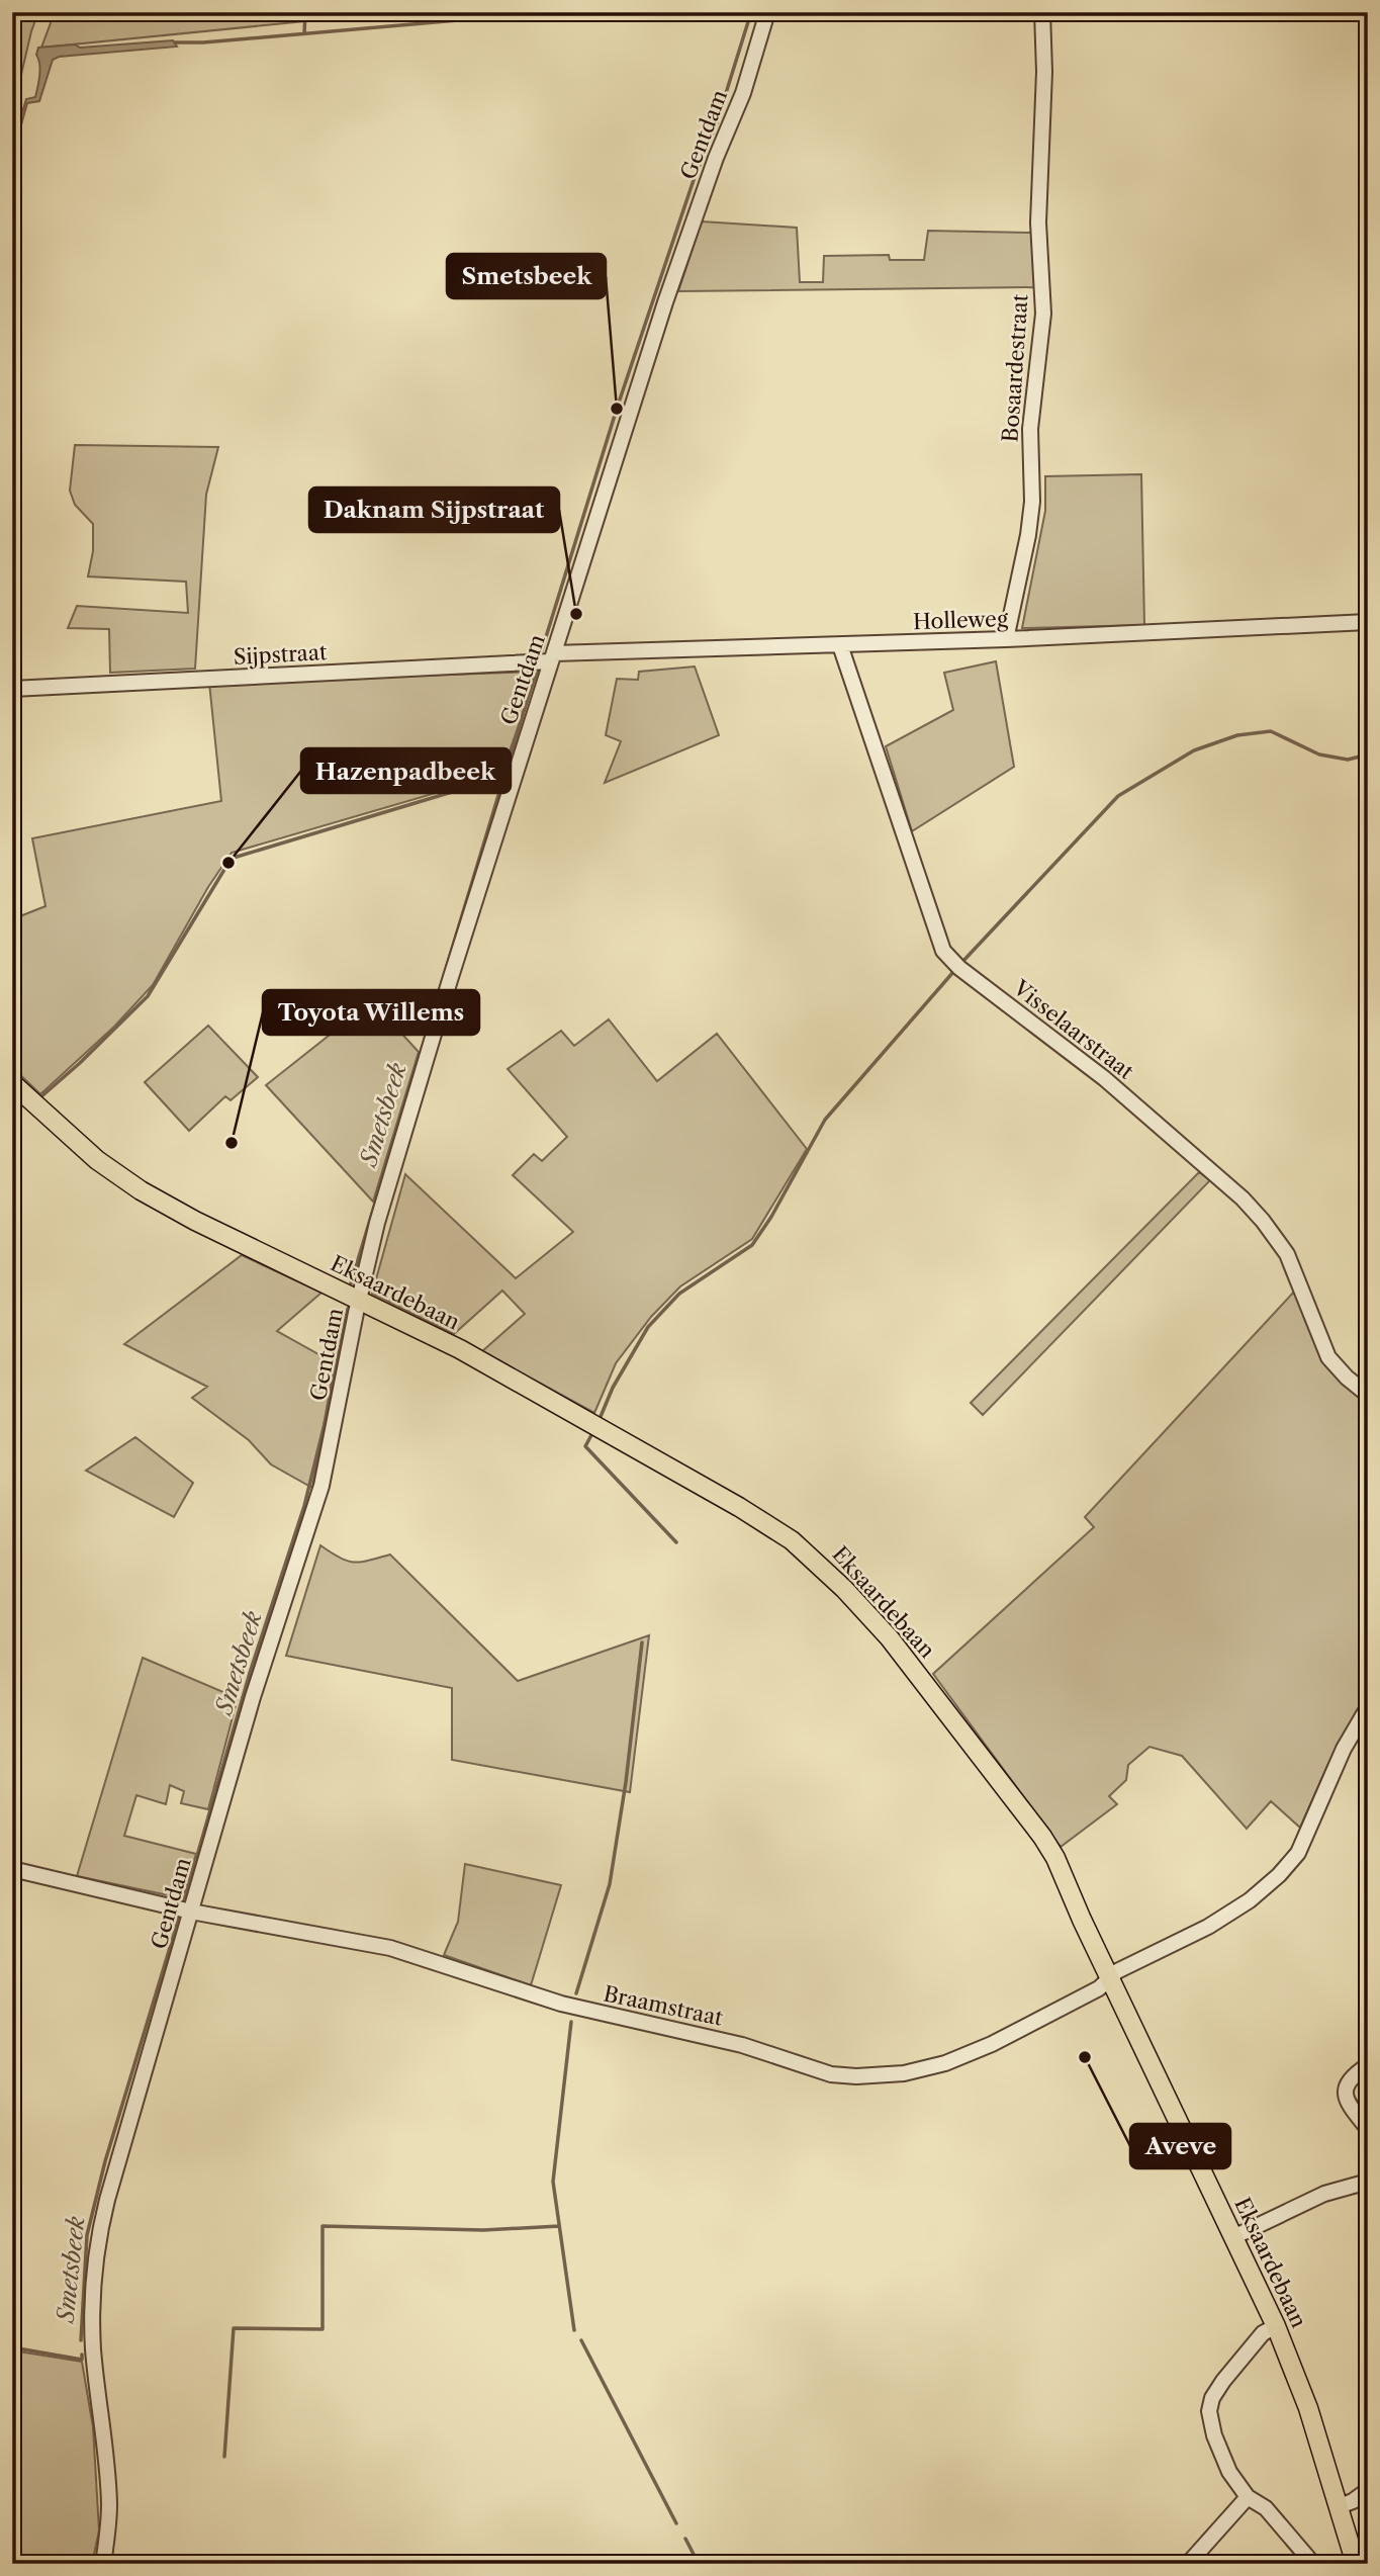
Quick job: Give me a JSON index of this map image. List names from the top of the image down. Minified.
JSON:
{"streets":{"main road":["Eksaardebaan"],"street":["Gentdam","Bosaardestraat","Holleweg","Sijpstraat","Visselaarstraat","Braamstraat"]},"crossings":[["Gentdam","Holleweg"],["Gentdam","Sijpstraat"],["Gentdam","Eksaardebaan"],["Gentdam","Braamstraat"],["Bosaardestraat","Holleweg"],["Holleweg","Sijpstraat"],["Holleweg","Visselaarstraat"],["Eksaardebaan","Braamstraat"]],"water":["Smetsbeek"],"places":["Smetsbeek","Daknam Sijpstraat","Hazenpadbeek","Toyota Willems","Aveve"]}
